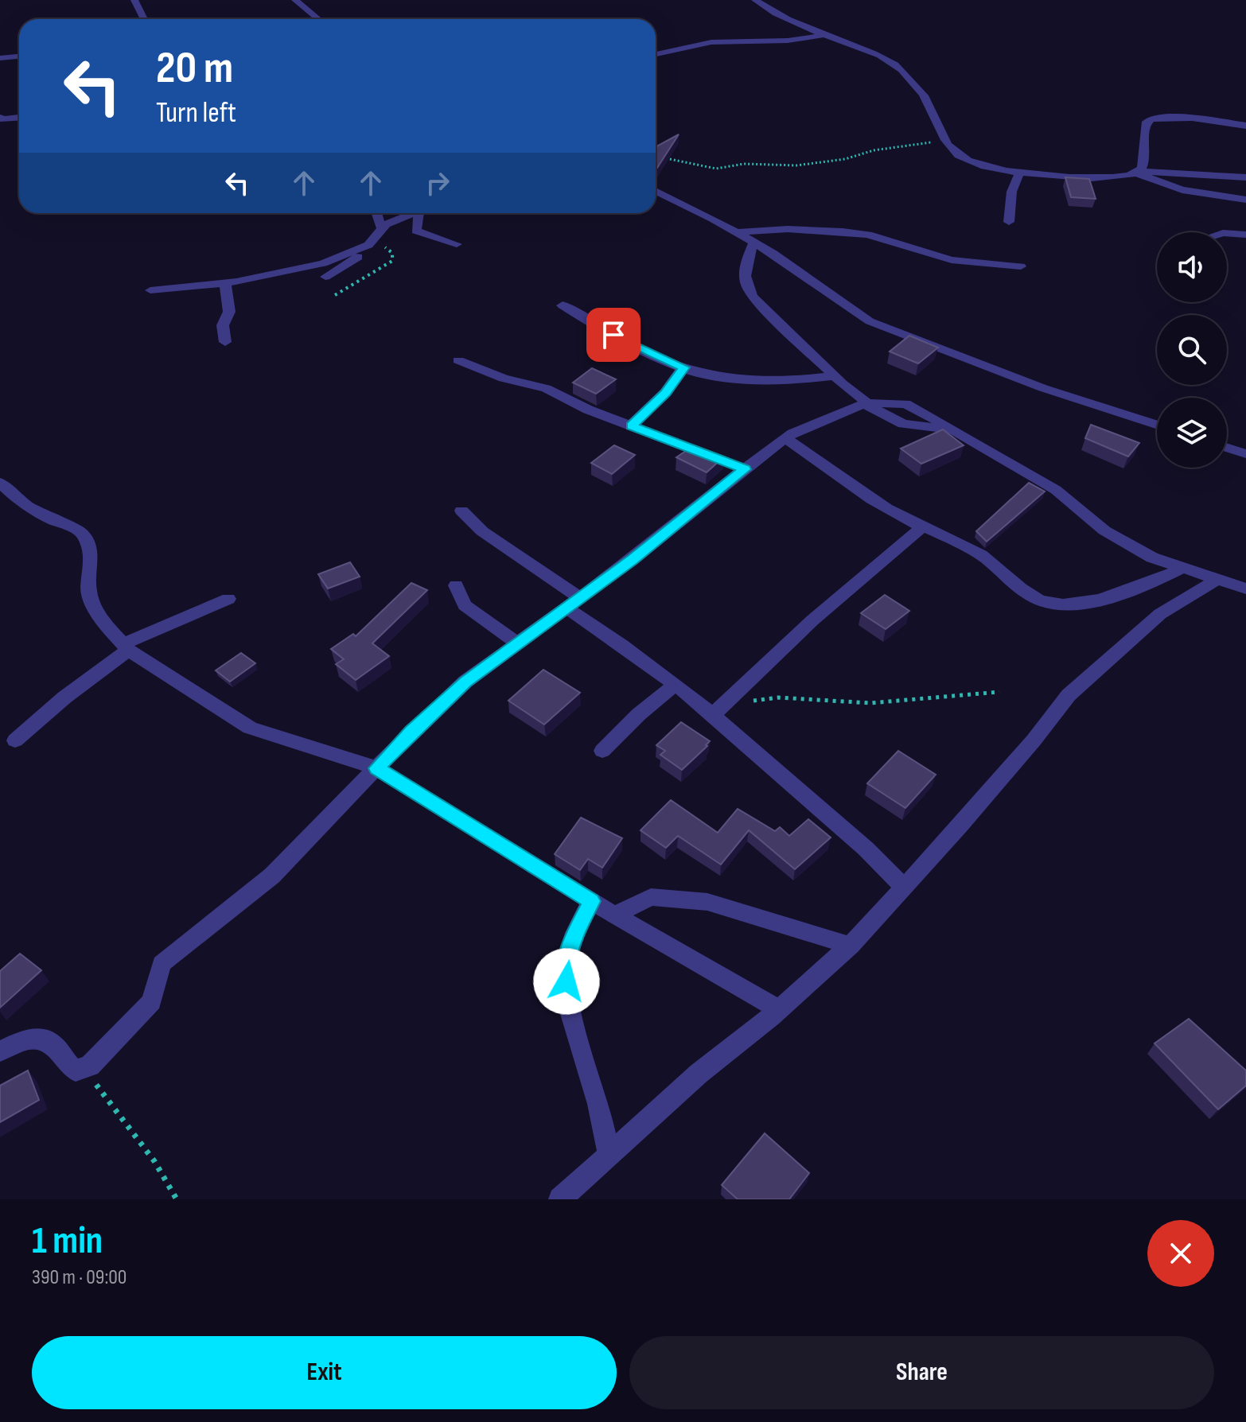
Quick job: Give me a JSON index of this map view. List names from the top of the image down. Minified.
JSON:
{"page":{"turn":["20 m","Turn left"],"heading":["1 min","390 m · 09:00"],"buttons":["Exit","Share"]}}
